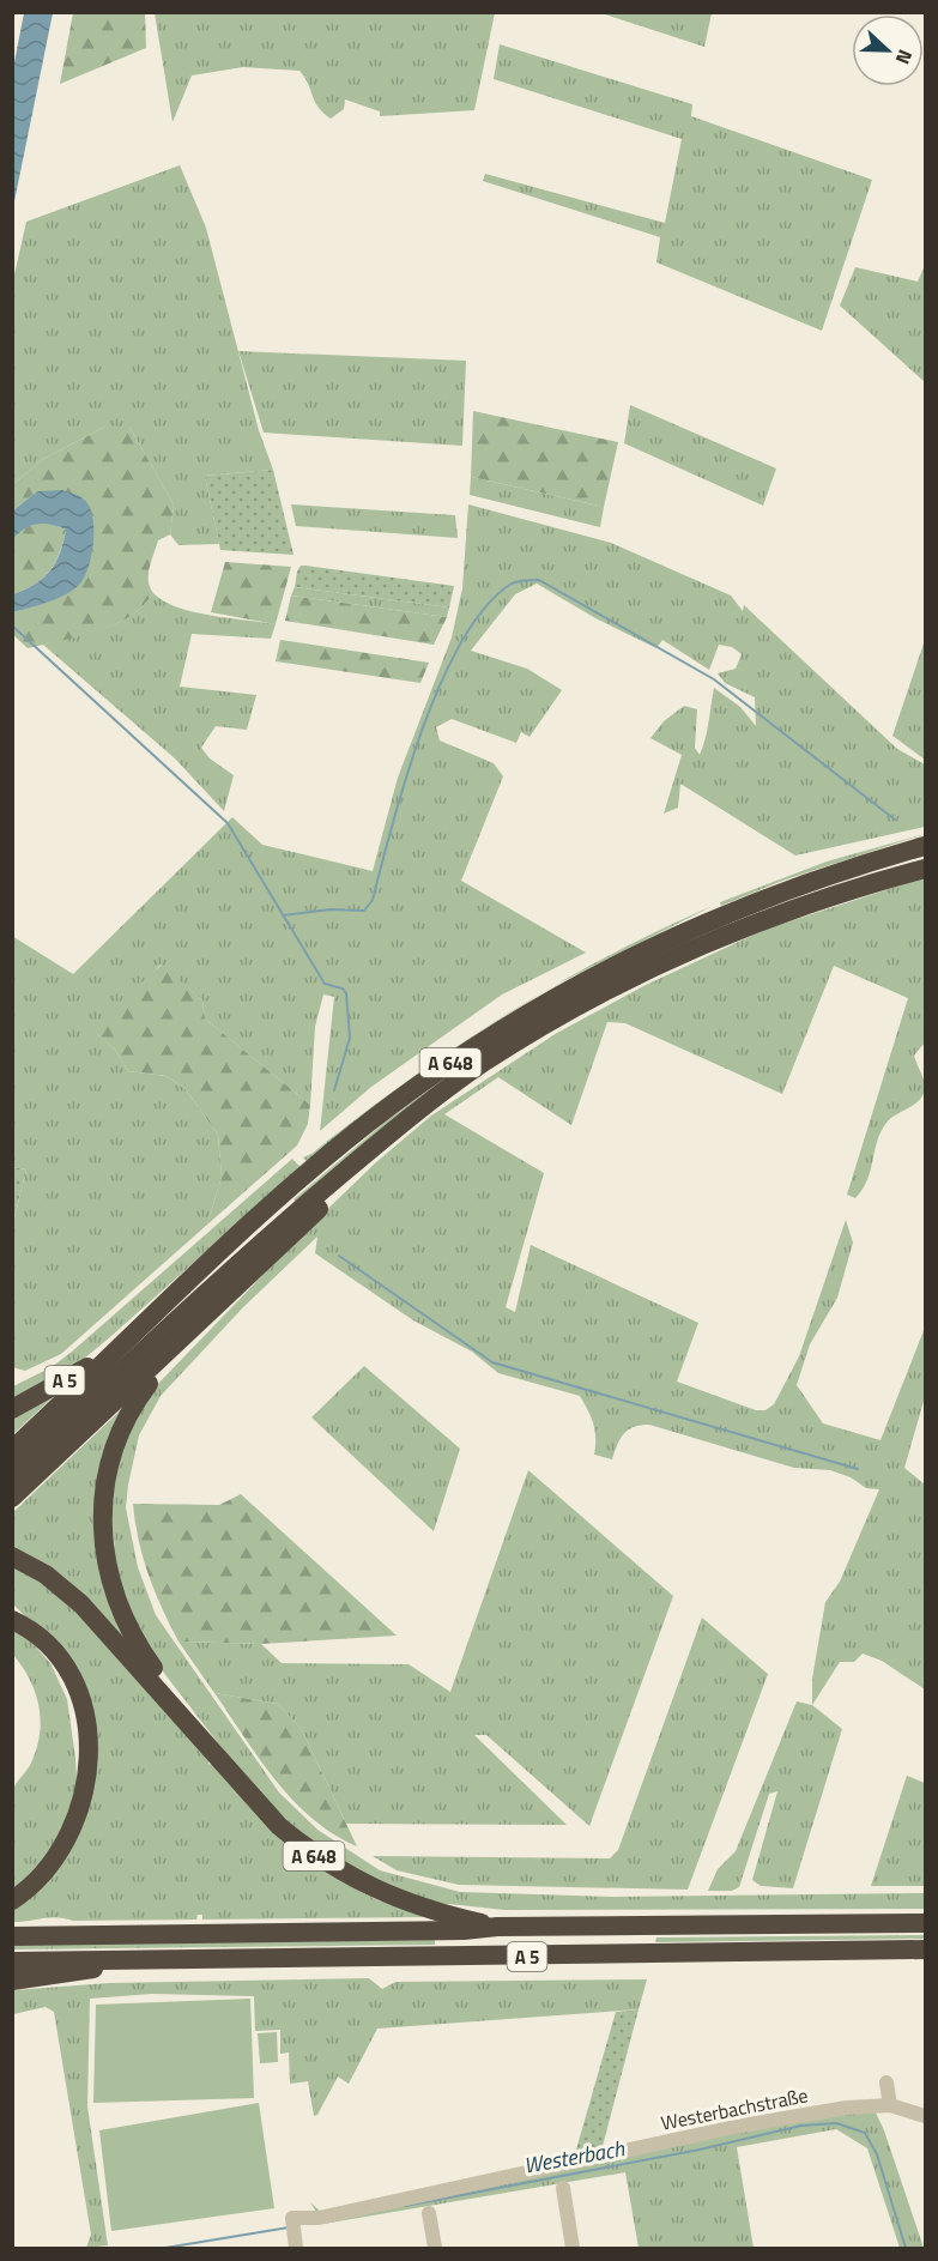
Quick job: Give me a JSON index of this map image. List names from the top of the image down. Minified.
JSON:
{"streets":{"highway":["A 648","A 5"],"street":["Westerbachstraße"]},"crossings":[["A 648","A 5"]],"water":["Westerbach"],"north":"right"}
